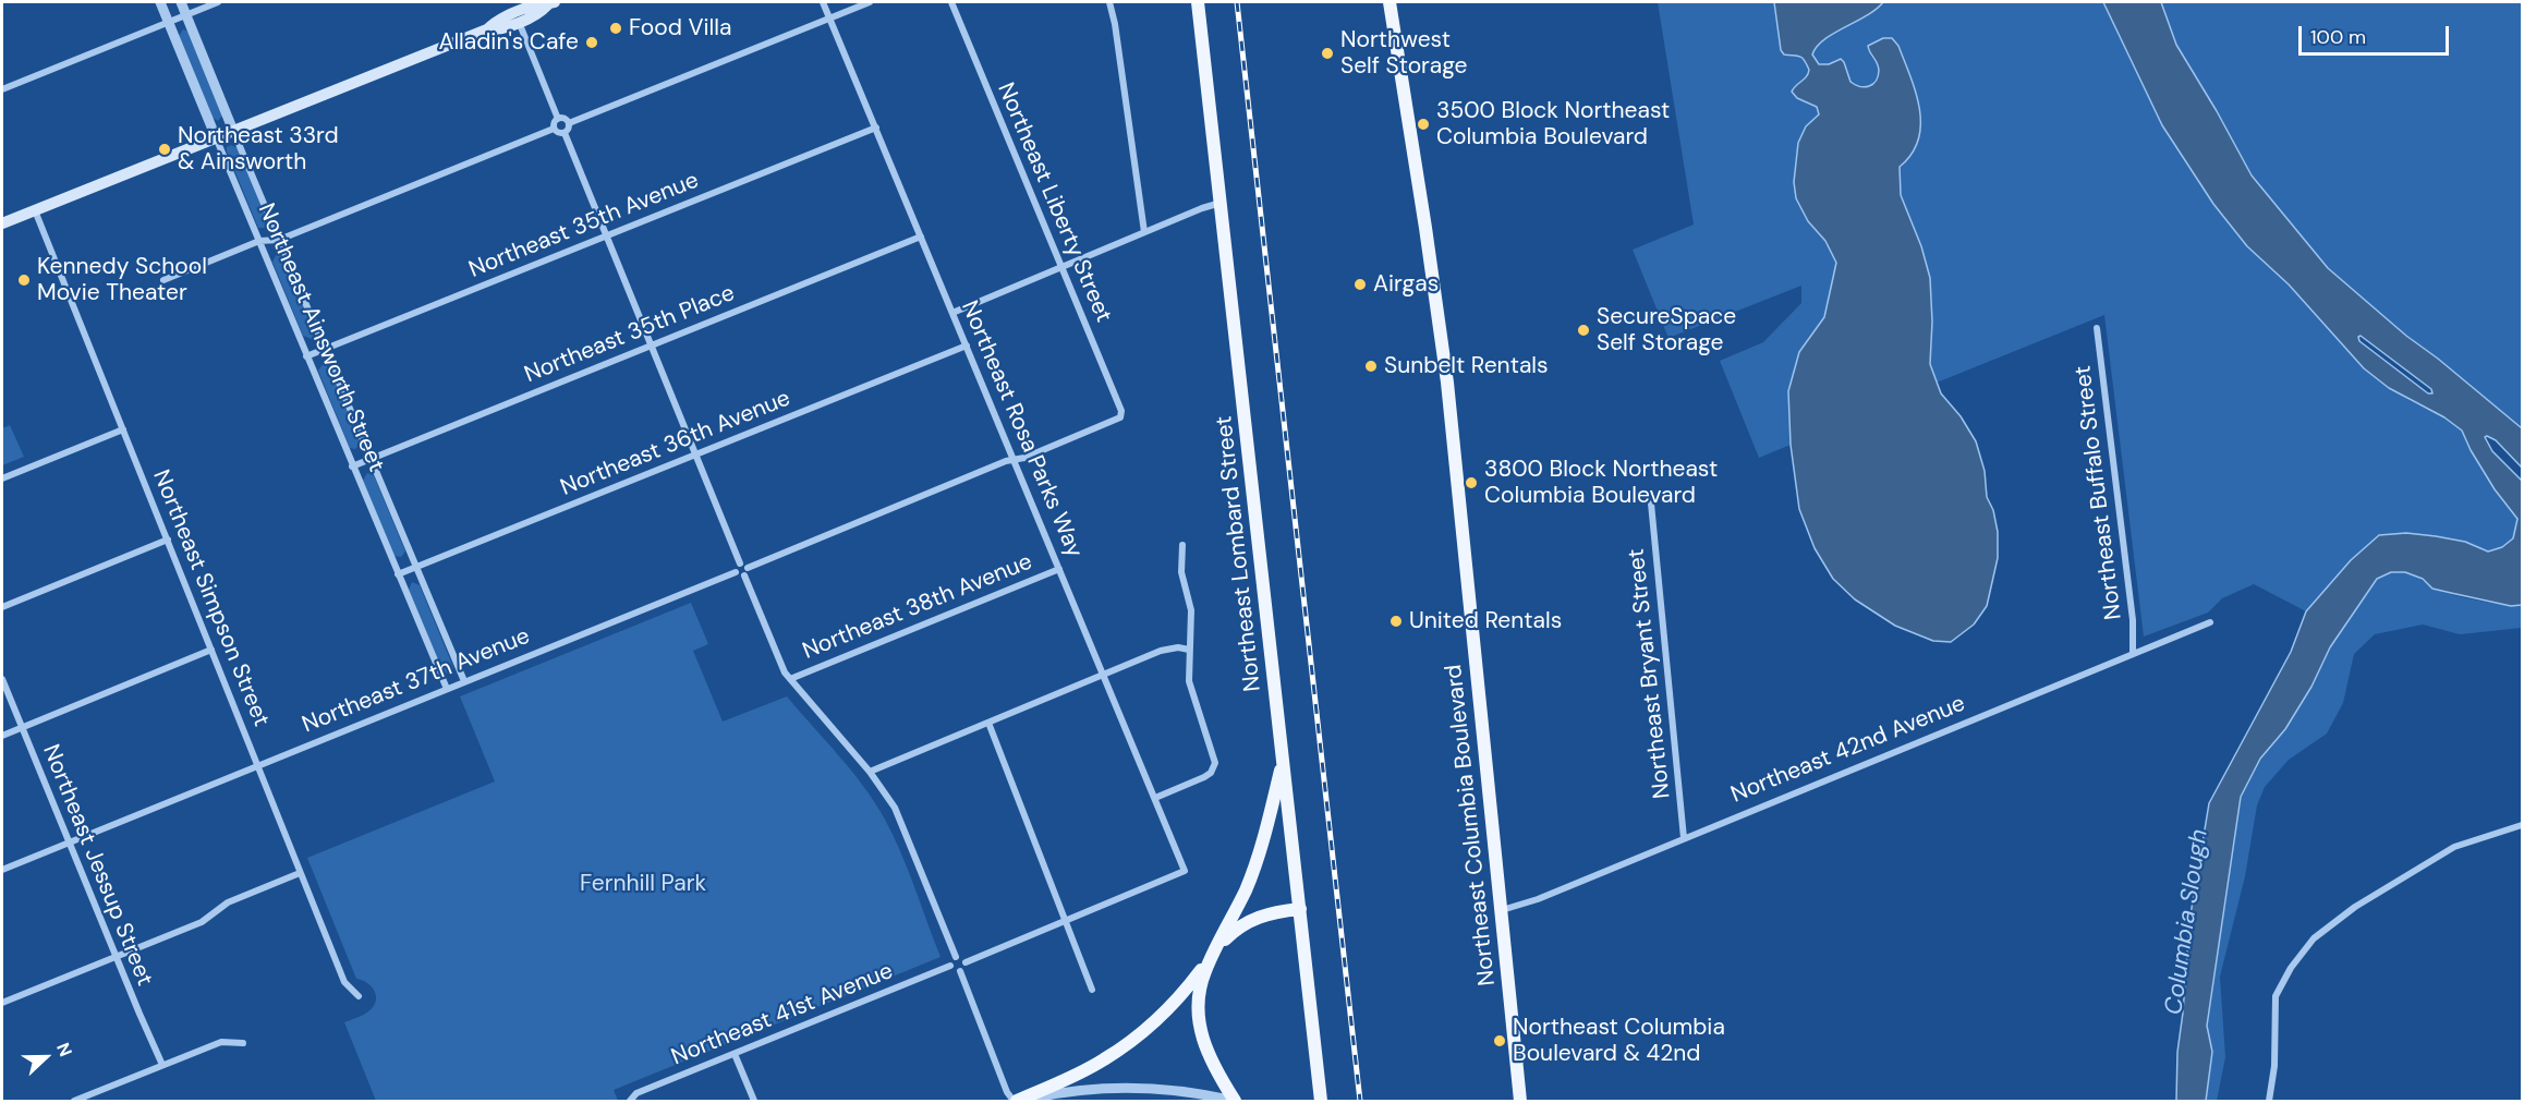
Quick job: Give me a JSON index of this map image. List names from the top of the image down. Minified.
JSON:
{"streets":{"main road":["Northeast Lombard Street","Northeast Columbia Boulevard"],"street":["Northeast Liberty Street","Northeast 35th Avenue","Northeast 35th Place","Northeast Ainsworth Street","Northeast Rosa Parks Way","Northeast 36th Avenue","Northeast Buffalo Street","Northeast Simpson Street","Northeast 38th Avenue","Northeast Bryant Street","Northeast 37th Avenue","Northeast 42nd Avenue","Northeast Jessup Street","Northeast 41st Avenue"]},"crossings":[["Northeast Liberty Street","Northeast Rosa Parks Way"],["Northeast 35th Avenue","Northeast Ainsworth Street"],["Northeast 35th Avenue","Northeast Rosa Parks Way"],["Northeast 35th Place","Northeast Ainsworth Street"],["Northeast 35th Place","Northeast Rosa Parks Way"],["Northeast Ainsworth Street","Northeast 36th Avenue"],["Northeast Ainsworth Street","Northeast 37th Avenue"],["Northeast Rosa Parks Way","Northeast 36th Avenue"],["Northeast Rosa Parks Way","Northeast 38th Avenue"],["Northeast Buffalo Street","Northeast 42nd Avenue"],["Northeast Simpson Street","Northeast 37th Avenue"],["Northeast Bryant Street","Northeast 42nd Avenue"],["Northeast 37th Avenue","Northeast Jessup Street"],["Northeast 42nd Avenue","Northeast Columbia Boulevard"]],"water":["Columbia Slough"],"parks":["Fernhill Park"],"places":["Food Villa","Alladin's Cafe","Northwest Self Storage","3500 Block Northeast Columbia Boulevard","Northeast 33rd & Ainsworth","Kennedy School Movie Theater","Airgas","SecureSpace Self Storage","Sunbelt Rentals","3800 Block Northeast Columbia Boulevard","United Rentals","Northeast Columbia Boulevard & 42nd"],"scale_bar":"100 m","north":"right"}
